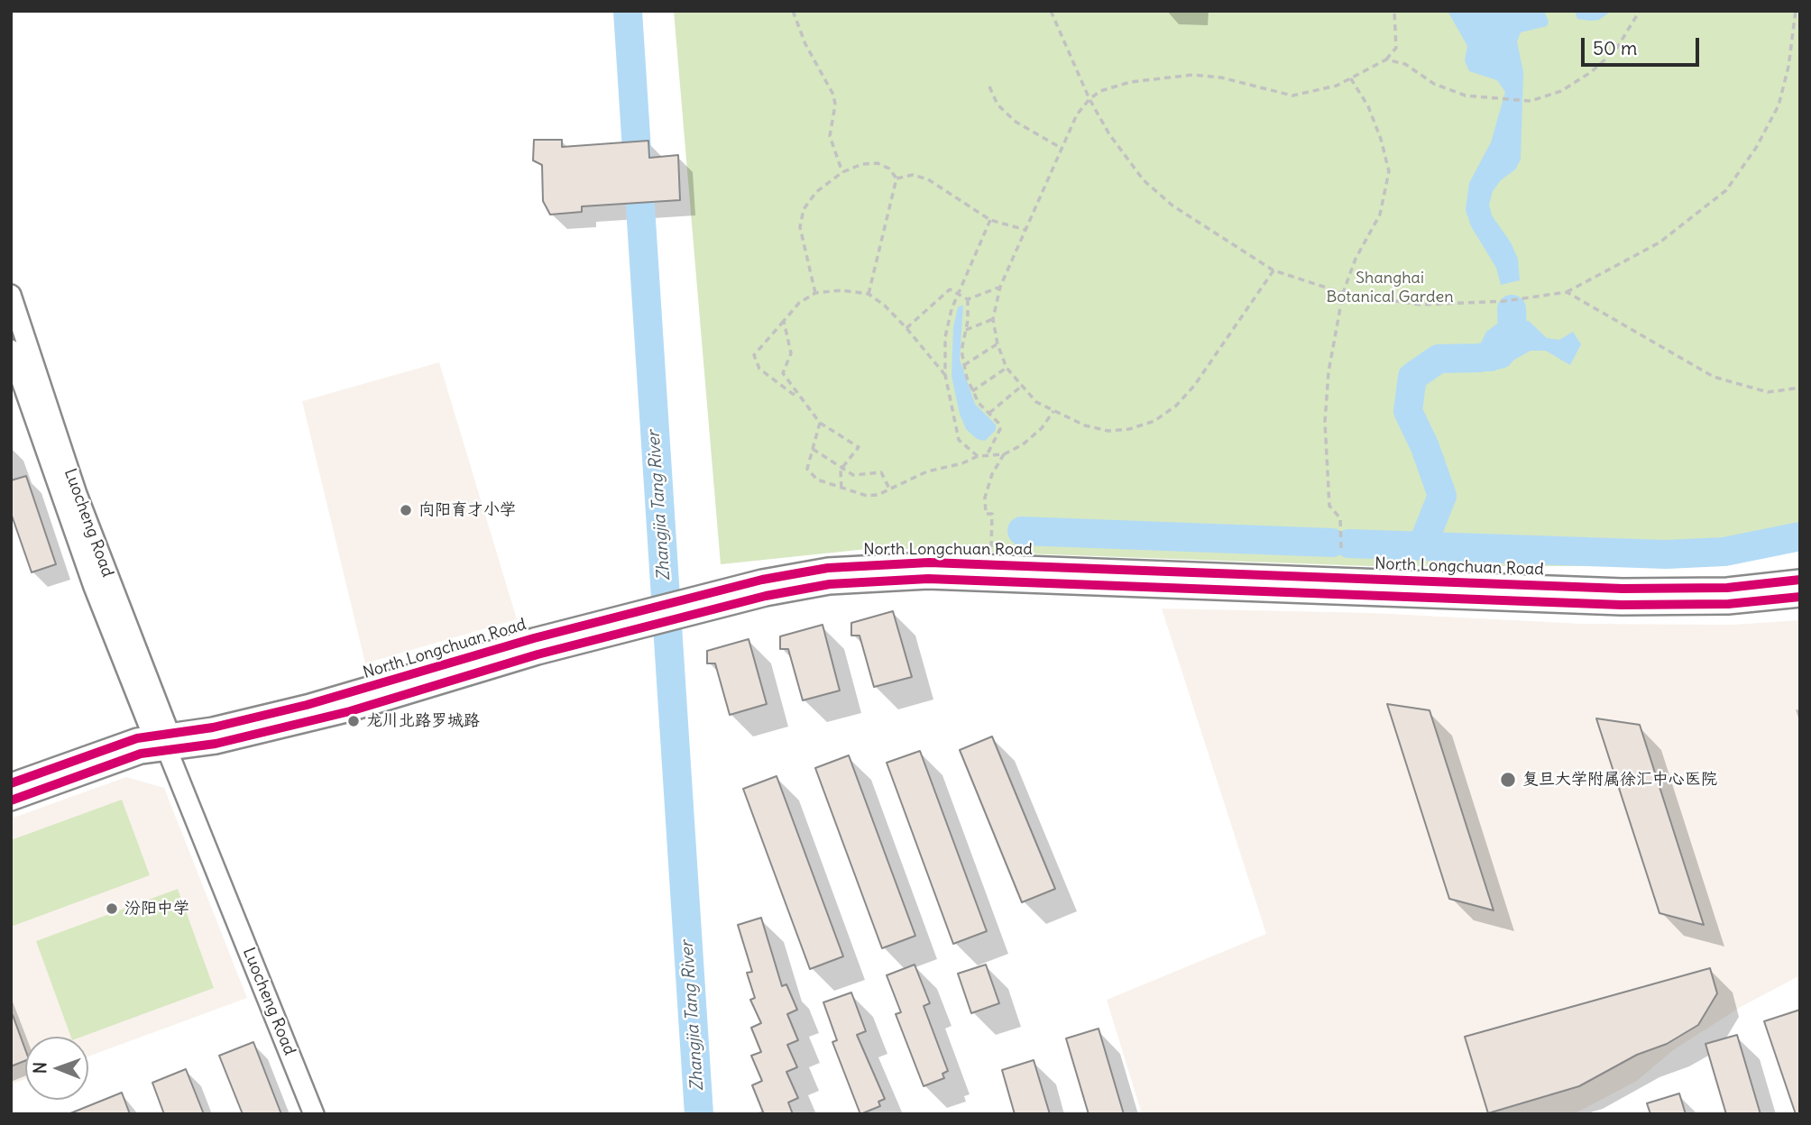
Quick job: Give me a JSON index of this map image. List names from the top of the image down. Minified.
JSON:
{"streets":{"street":["Luocheng Road","North Longchuan Road"]},"crossings":[["Luocheng Road","North Longchuan Road"]],"water":["Zhangjia Tang River"],"parks":["Shanghai Botanical Garden"],"places":["向阳育才小学","龙川北路罗城路","复旦大学附属徐汇中心医院","汾阳中学"],"scale_bar":"50 m","north":"left"}
